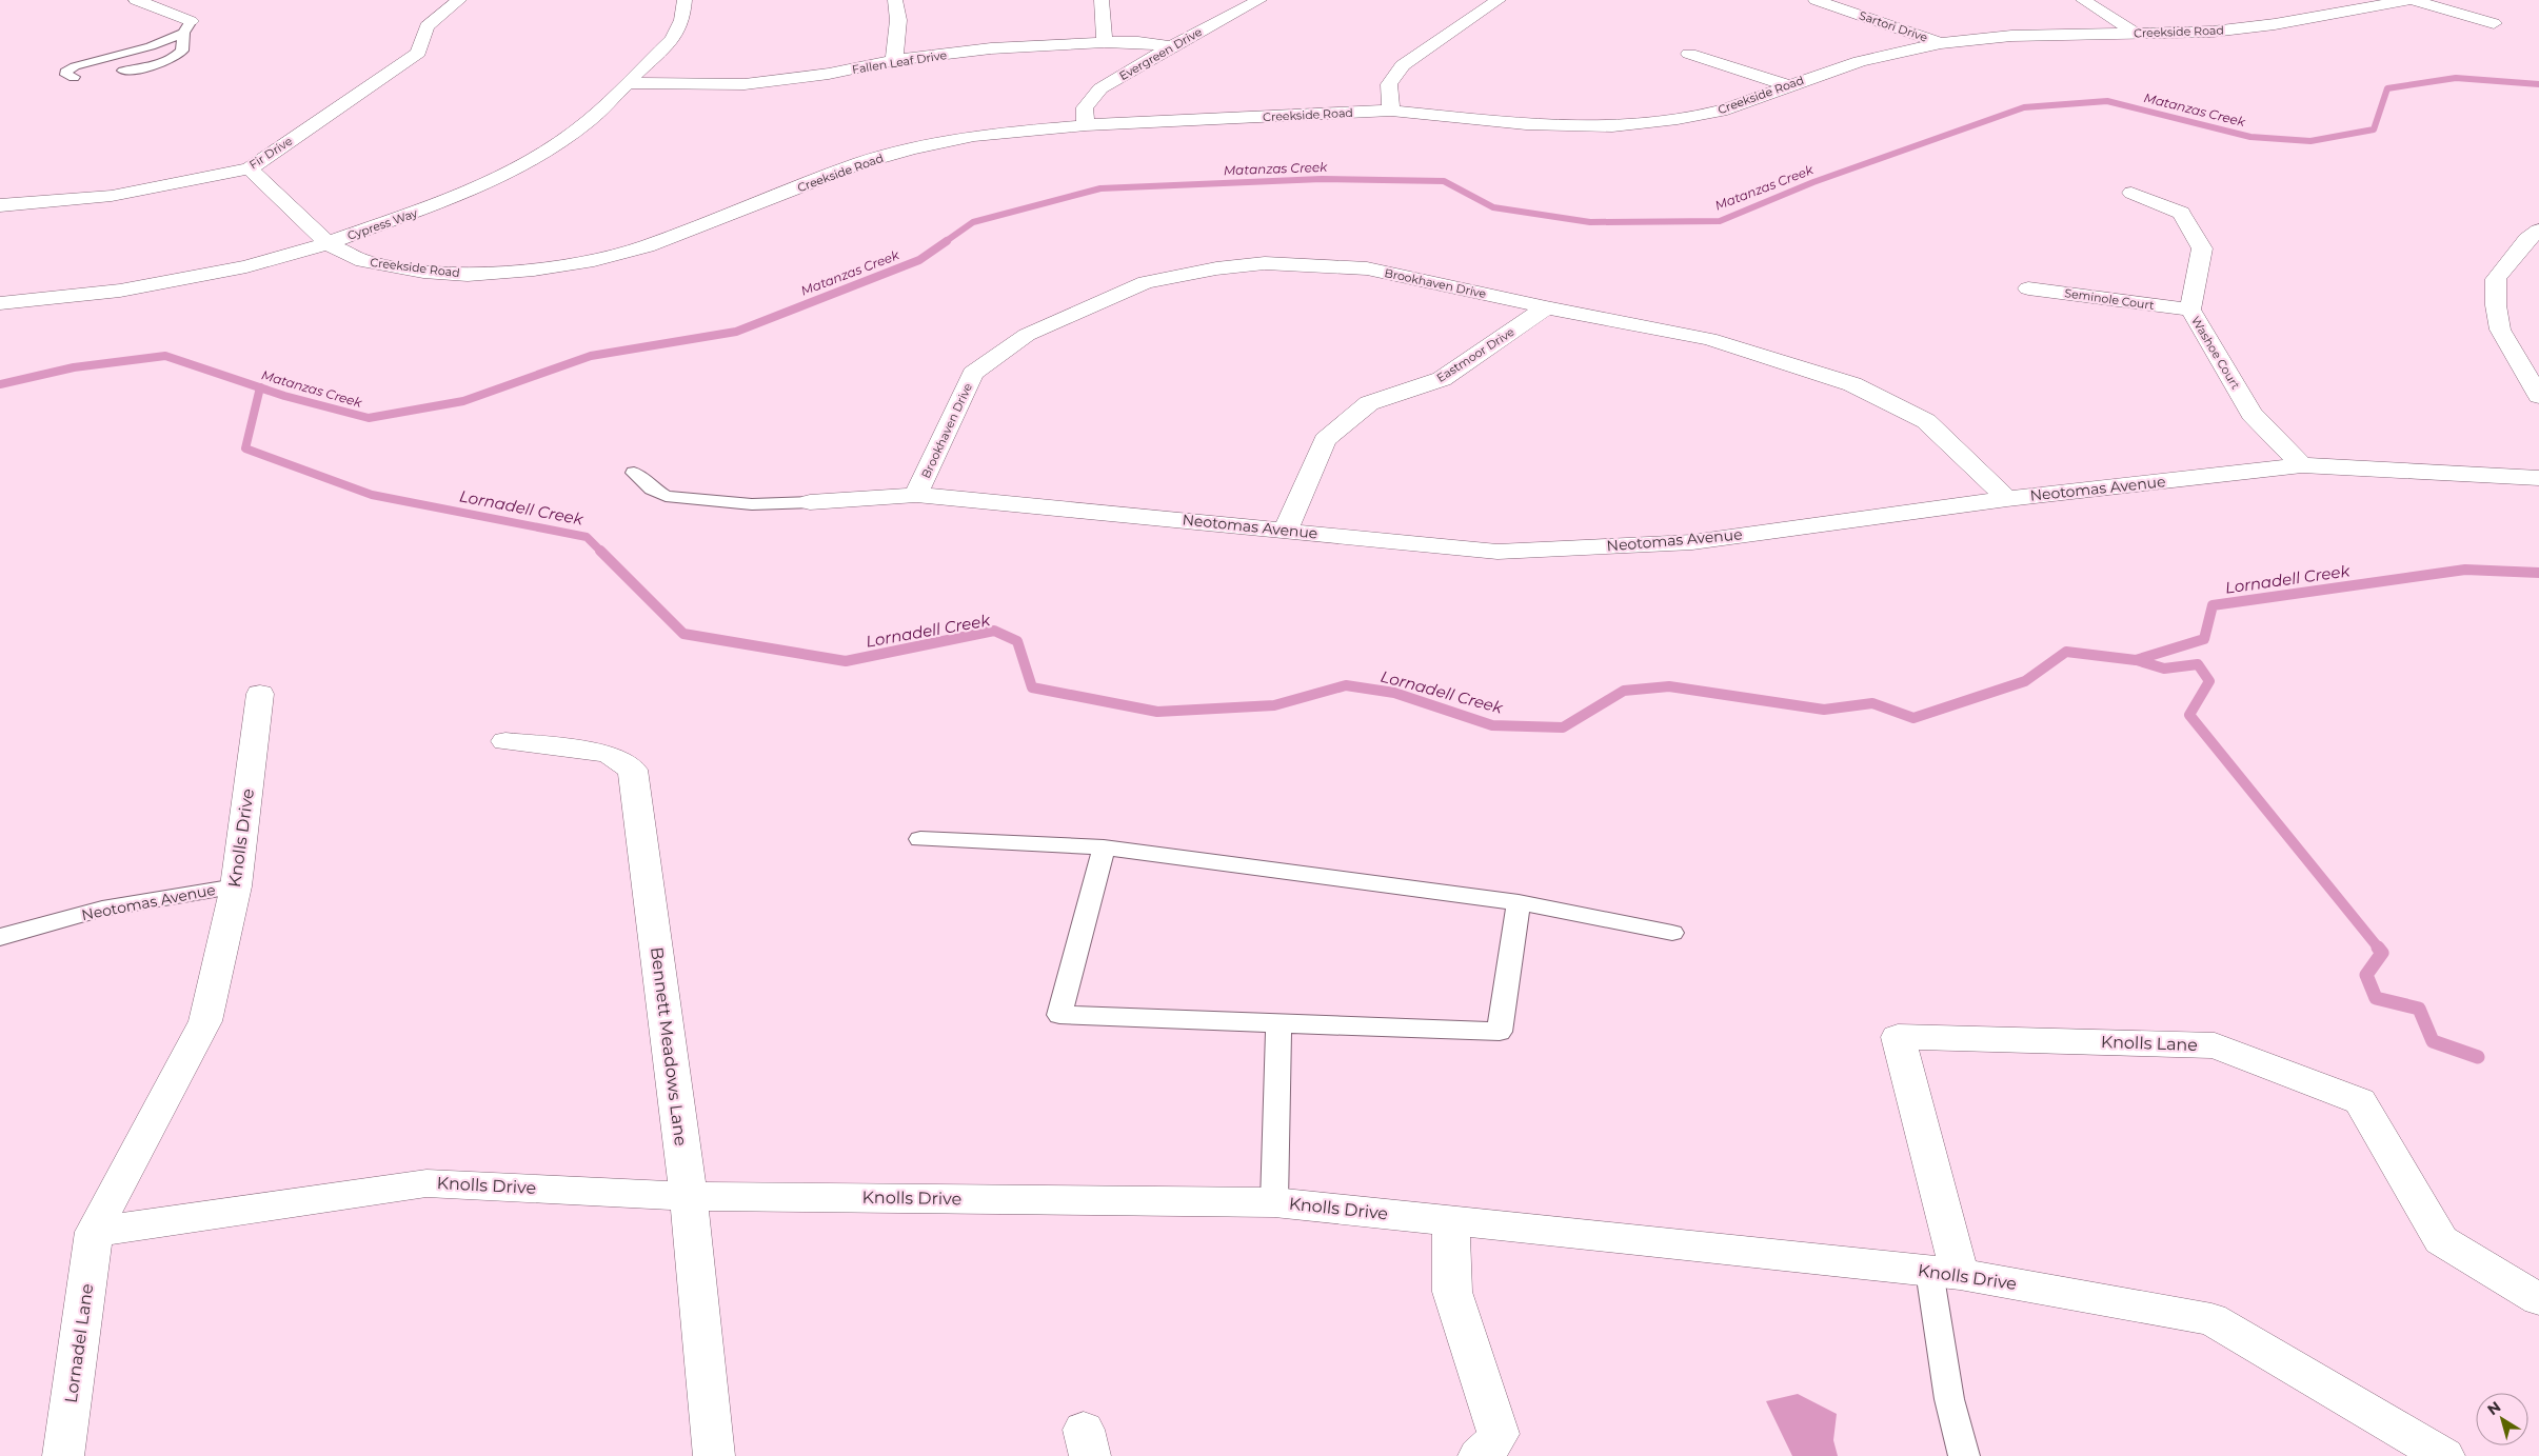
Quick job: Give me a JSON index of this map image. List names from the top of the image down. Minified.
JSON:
{"streets":{"street":["Sartori Drive","Creekside Road","Evergreen Drive","Fallen Leaf Drive","Fir Drive","Cypress Way","Brookhaven Drive","Seminole Court","Washoe Court","Eastmoor Drive","Neotomas Avenue","Knolls Drive","Knolls Lane","Bennett Meadows Lane","Lornadel Lane"]},"crossings":[["Sartori Drive","Creekside Road"],["Creekside Road","Evergreen Drive"],["Creekside Road","Fir Drive"],["Creekside Road","Cypress Way"],["Evergreen Drive","Fallen Leaf Drive"],["Fallen Leaf Drive","Cypress Way"],["Brookhaven Drive","Eastmoor Drive"],["Brookhaven Drive","Neotomas Avenue"],["Seminole Court","Washoe Court"],["Washoe Court","Neotomas Avenue"],["Eastmoor Drive","Neotomas Avenue"],["Neotomas Avenue","Knolls Drive"],["Knolls Drive","Knolls Lane"],["Knolls Drive","Bennett Meadows Lane"],["Knolls Drive","Lornadel Lane"]],"water":["Matanzas Creek","Lornadell Creek"],"north":"top left"}
